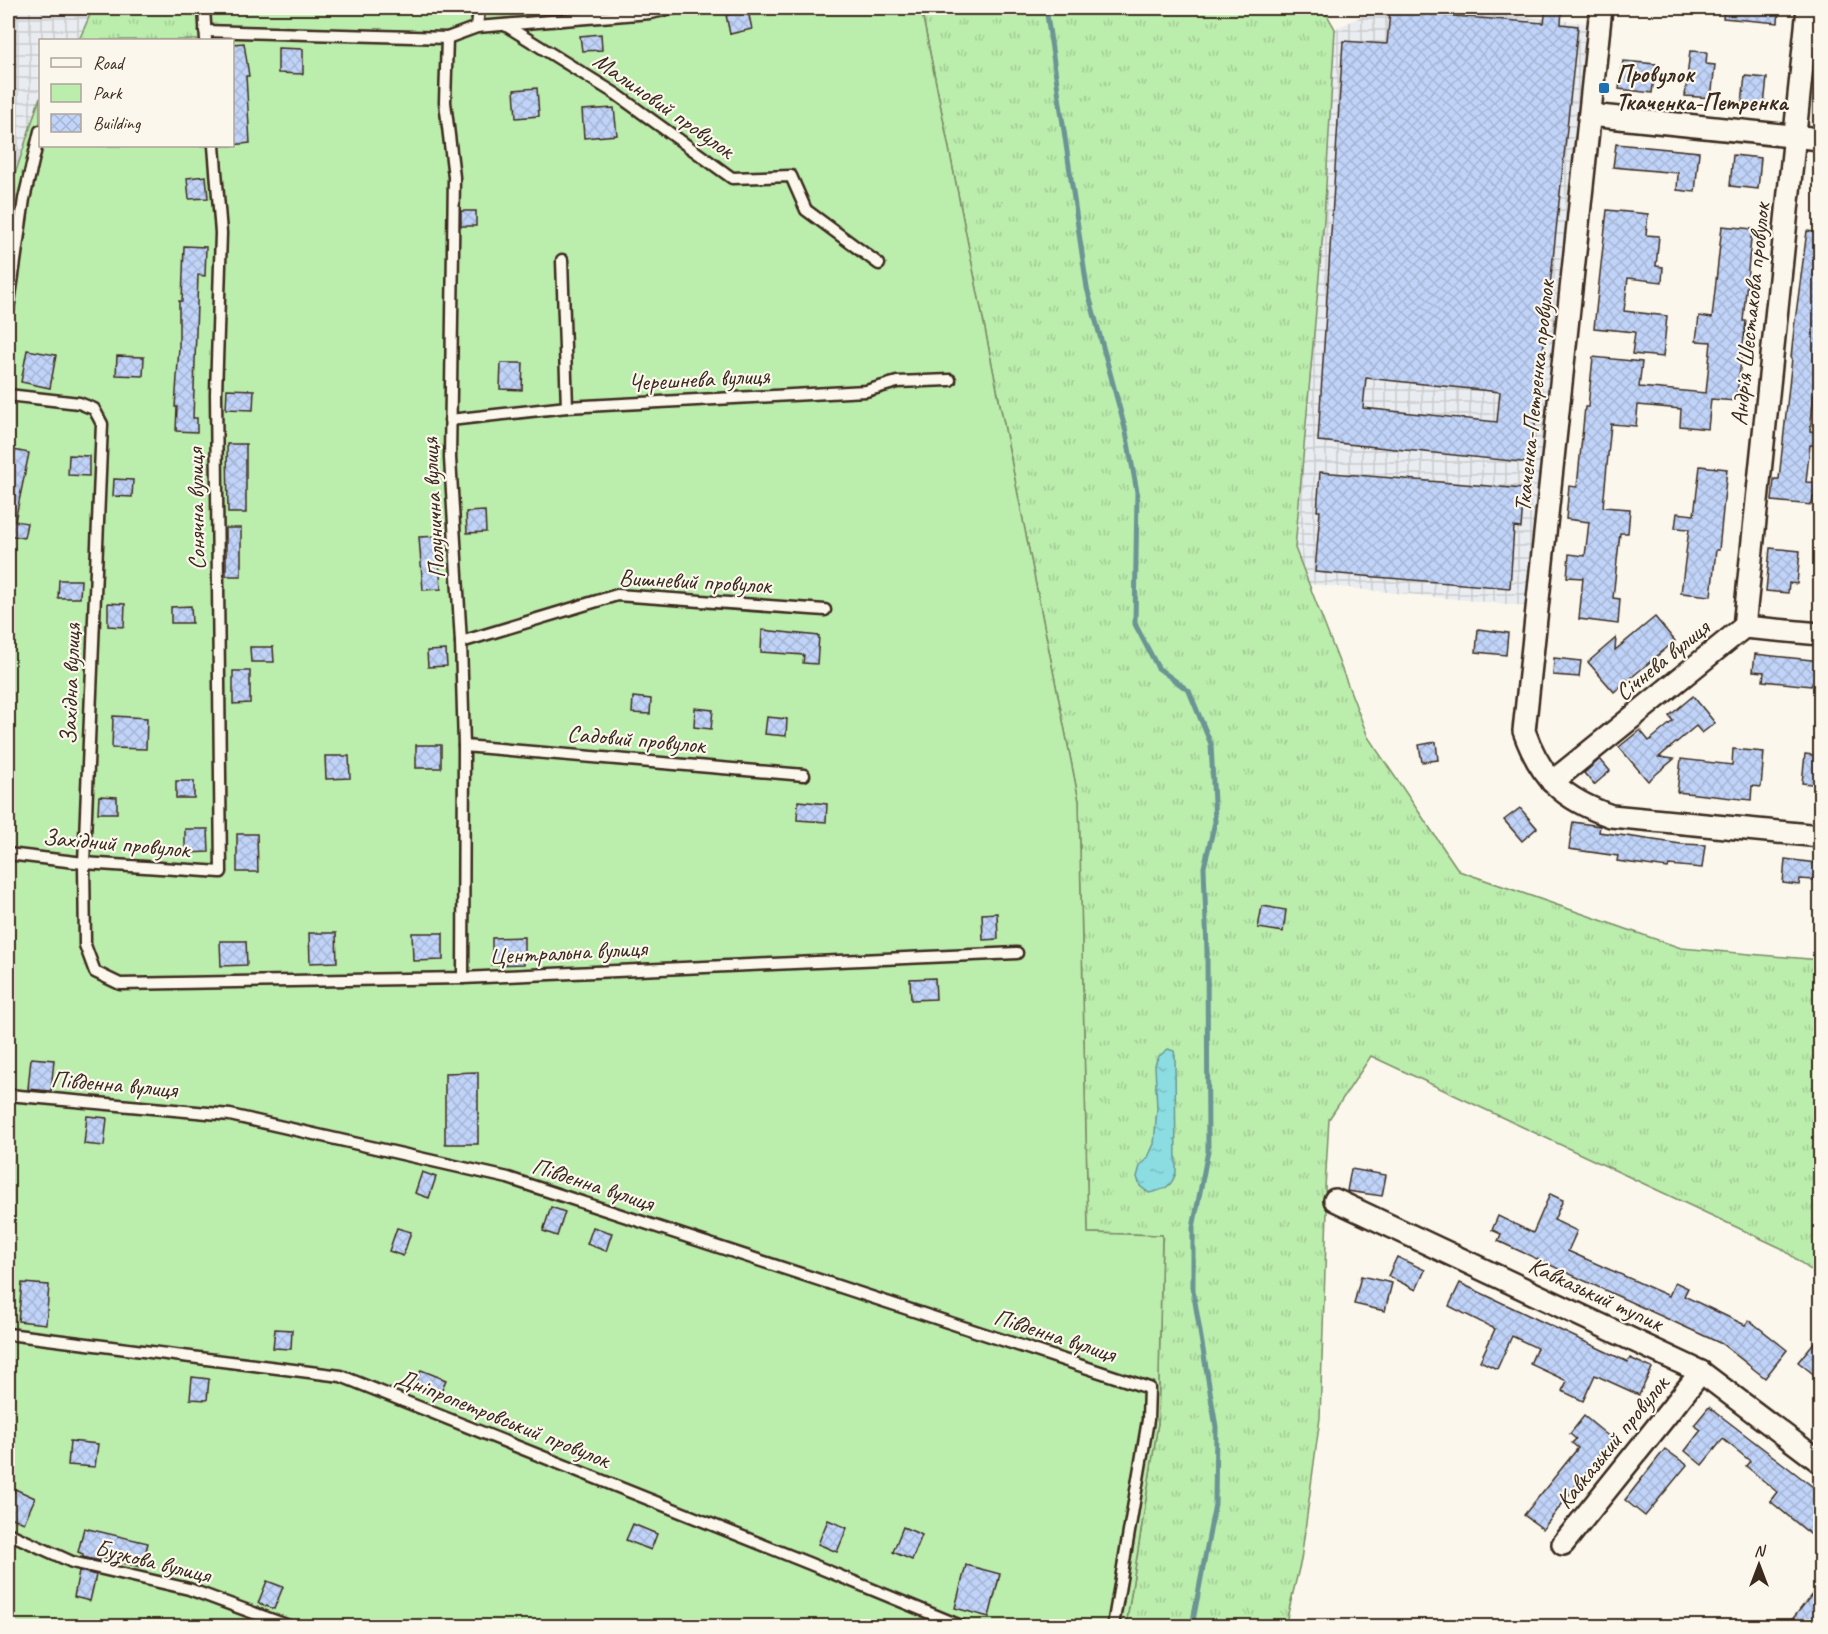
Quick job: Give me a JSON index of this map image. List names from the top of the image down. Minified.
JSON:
{"streets":{"street":["Андрія Шестакова провулок","Ткаченка-Петренка провулок","Січнева вулиця","Кавказький тупик","Кавказький провулок"],"lane":["Малиновий провулок","Черешнева вулиця","Полунична вулиця","Сонячна вулиця","Вишневий провулок","Західна вулиця","Садовий провулок","Західний провулок","Центральна вулиця","Південна вулиця","Дніпропетровський провулок","Бузкова вулиця"]},"crossings":[["Андрія Шестакова провулок","Січнева вулиця"],["Черешнева вулиця","Полунична вулиця"],["Ткаченка-Петренка провулок","Січнева вулиця"],["Полунична вулиця","Вишневий провулок"],["Полунична вулиця","Садовий провулок"],["Полунична вулиця","Центральна вулиця"],["Сонячна вулиця","Західний провулок"],["Західна вулиця","Західний провулок"],["Західна вулиця","Центральна вулиця"],["Кавказький тупик","Кавказький провулок"]],"places":{"transit":["Провулок Ткаченка-Петренка"]},"legend":["Road","Park","Building"],"north":"top"}
